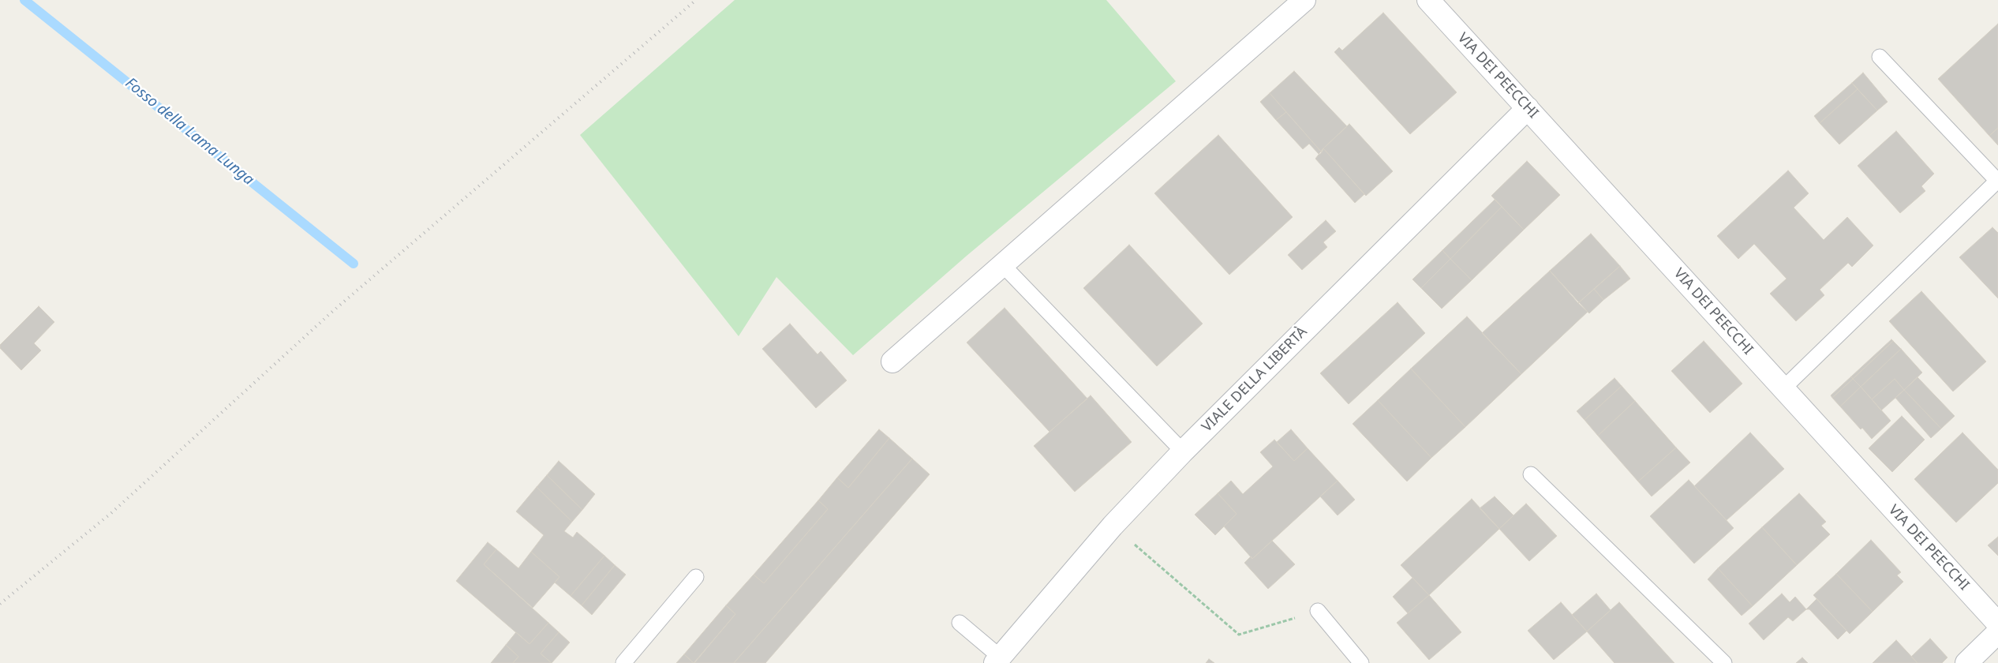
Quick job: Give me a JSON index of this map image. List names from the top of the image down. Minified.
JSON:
{"streets":{"street":["VIA DEI PEECCHI","VIALE DELLA LIBERTÀ"]},"crossings":[["VIA DEI PEECCHI","VIALE DELLA LIBERTÀ"]],"water":["Fosso della Lama Lunga"]}
